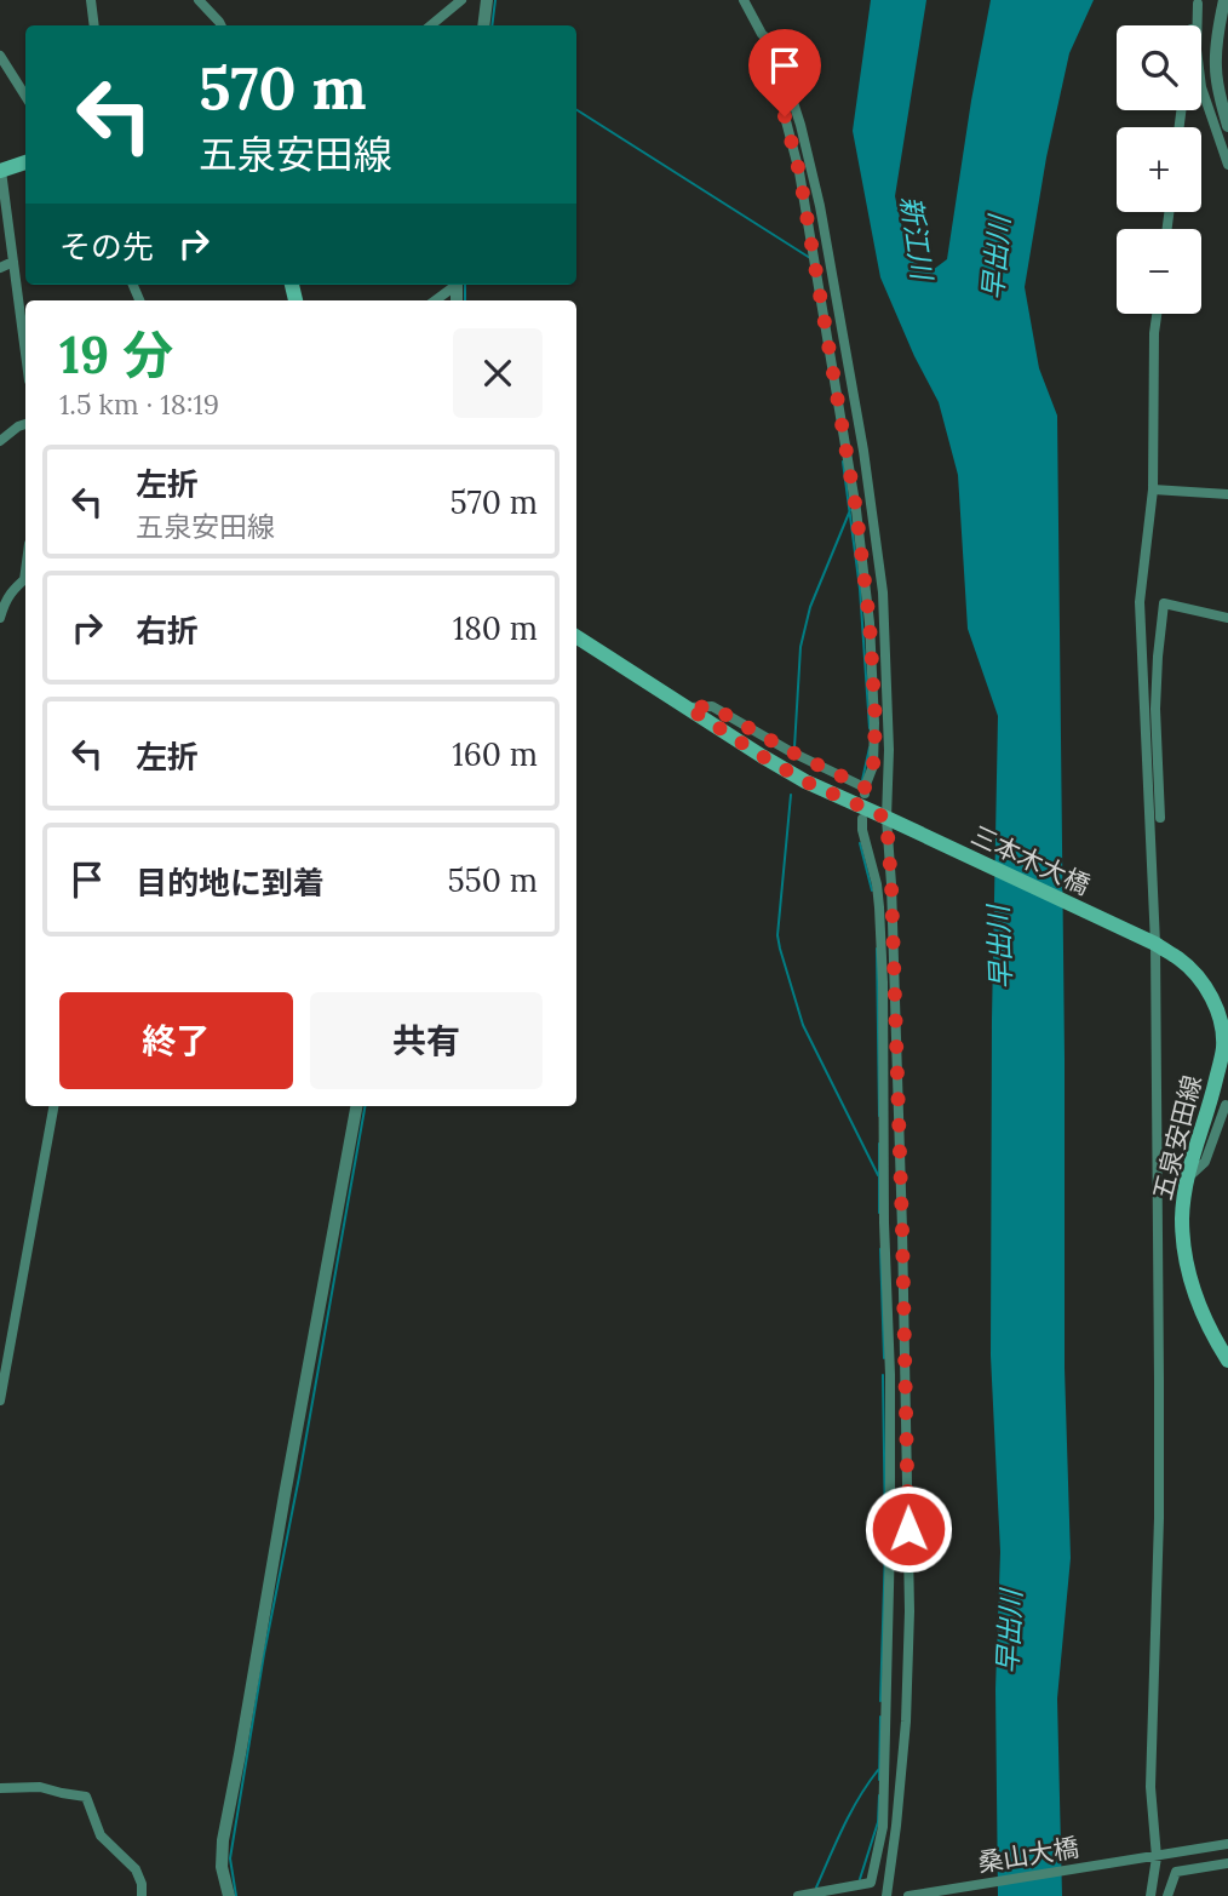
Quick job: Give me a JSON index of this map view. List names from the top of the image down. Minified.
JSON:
{"streets":{"main road":["三本木大橋","五泉安田線"],"street":["桑山大橋"]},"crossings":[["三本木大橋","五泉安田線"]],"water":["新江川","早出川"],"page":{"map_buttons":["+","−"],"turn":["570 m","五泉安田線"],"then":"その先","heading":["19 分","1.5 km · 18:19"],"list":[{"name":"左折","note":"五泉安田線","value":"570 m"},{"name":"右折","value":"180 m"},{"name":"左折","value":"160 m"},{"name":"目的地に到着","value":"550 m"}],"buttons":["終了","共有"]}}
